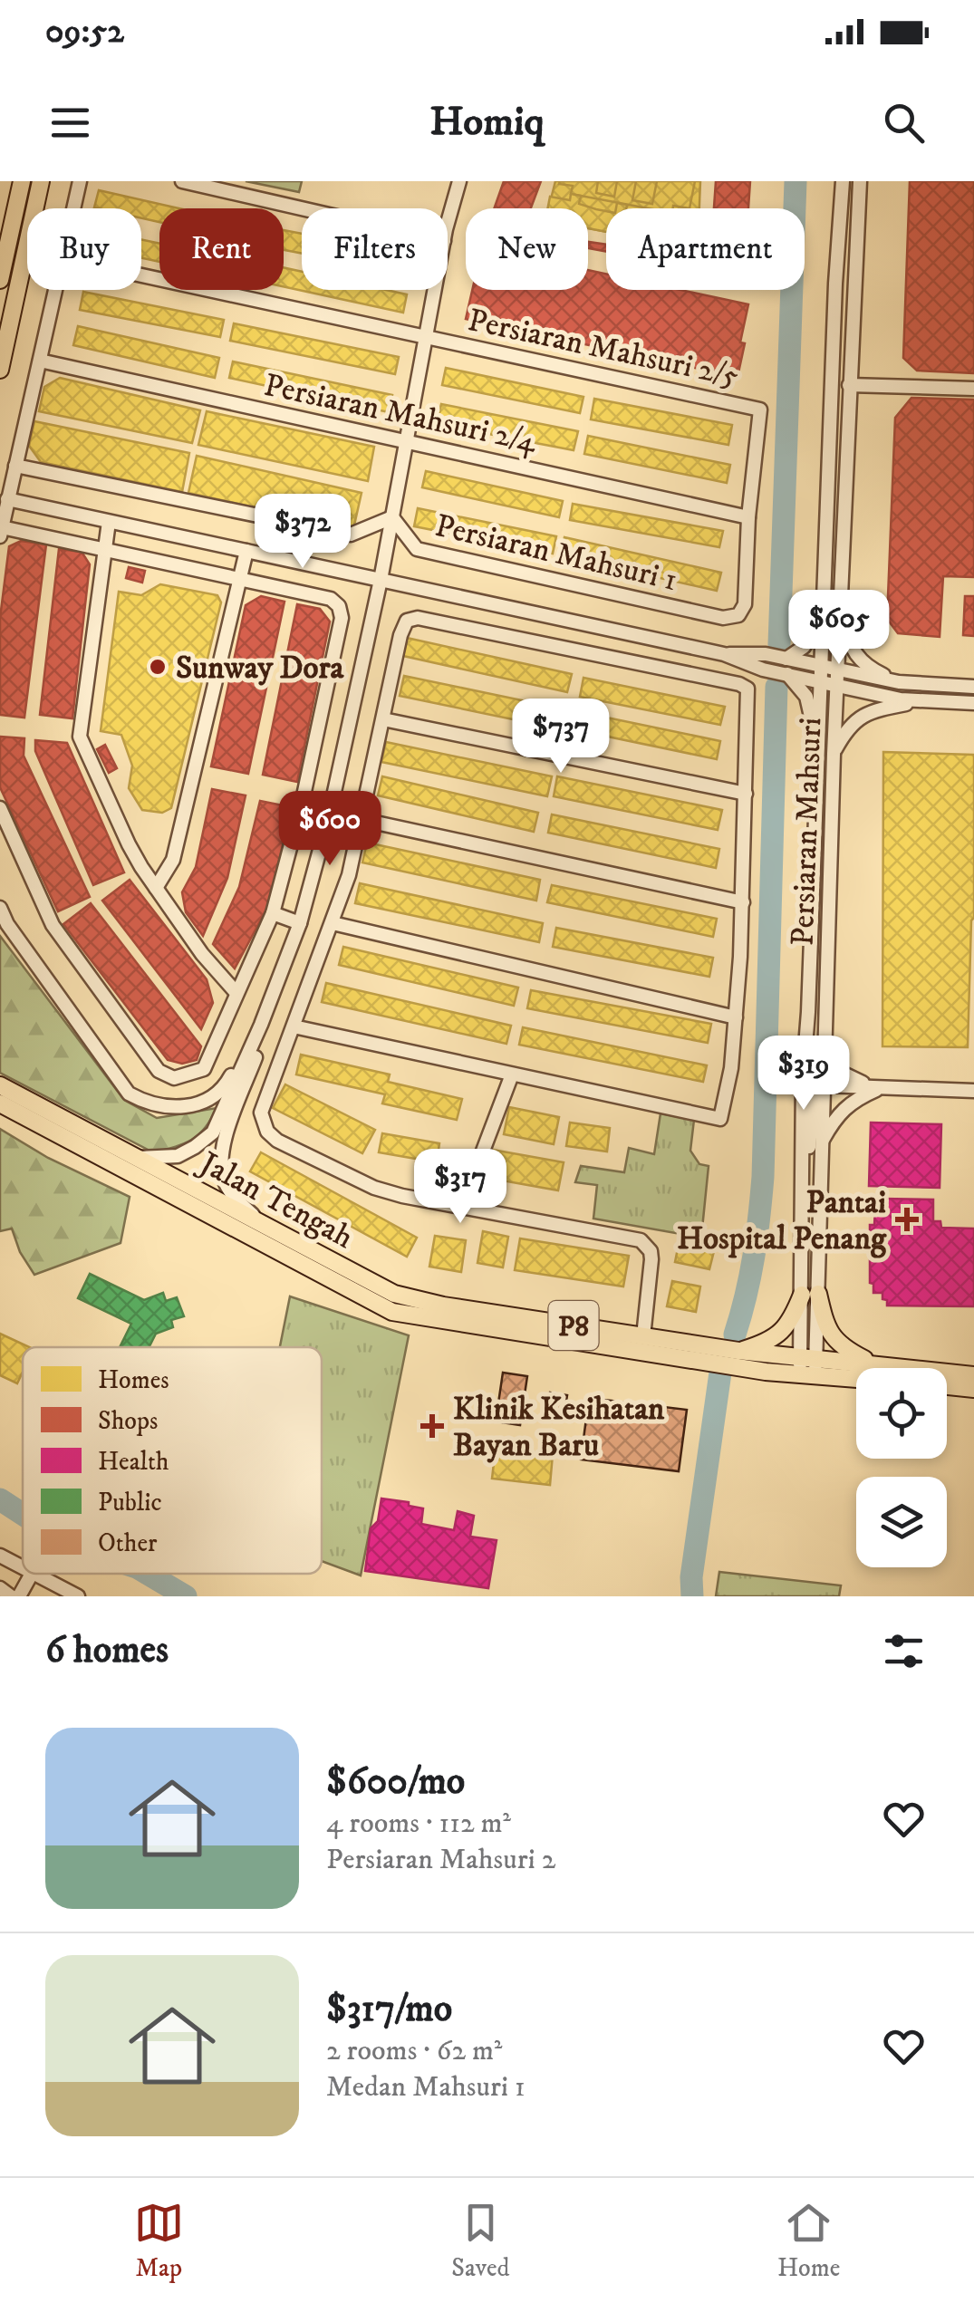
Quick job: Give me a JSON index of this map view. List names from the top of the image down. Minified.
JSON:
{"streets":{"main road":["Jalan Tengah","P8"],"street":["Persiaran Mahsuri 2/5","Persiaran Mahsuri 2/4","Persiaran Mahsuri 1","Persiaran Mahsuri"]},"crossings":[["Persiaran Mahsuri 2/5","Persiaran Mahsuri 1"],["Persiaran Mahsuri 2/4","Persiaran Mahsuri 1"],["Persiaran Mahsuri 1","Persiaran Mahsuri"],["Persiaran Mahsuri","Jalan Tengah"]],"places":{"other":["Sunway Dora"],"health":["Pantai Hospital Penang","Klinik Kesihatan Bayan Baru"]},"legend":["Homes","Shops","Health","Public","Other"],"page":{"status":"09:52","header":"Homiq","chip":["Buy","Rent","Filters","New","Apartment"],"price":["$372","$605","$737","$600","$319","$317"],"heading":"6 homes","list":[{"name":"$600/mo","note":"4 rooms · 112 m² · Persiaran Mahsuri 2"},{"name":"$317/mo","note":"2 rooms · 62 m² · Medan Mahsuri 1"}],"tabs":["Map","Saved","Home"]}}
